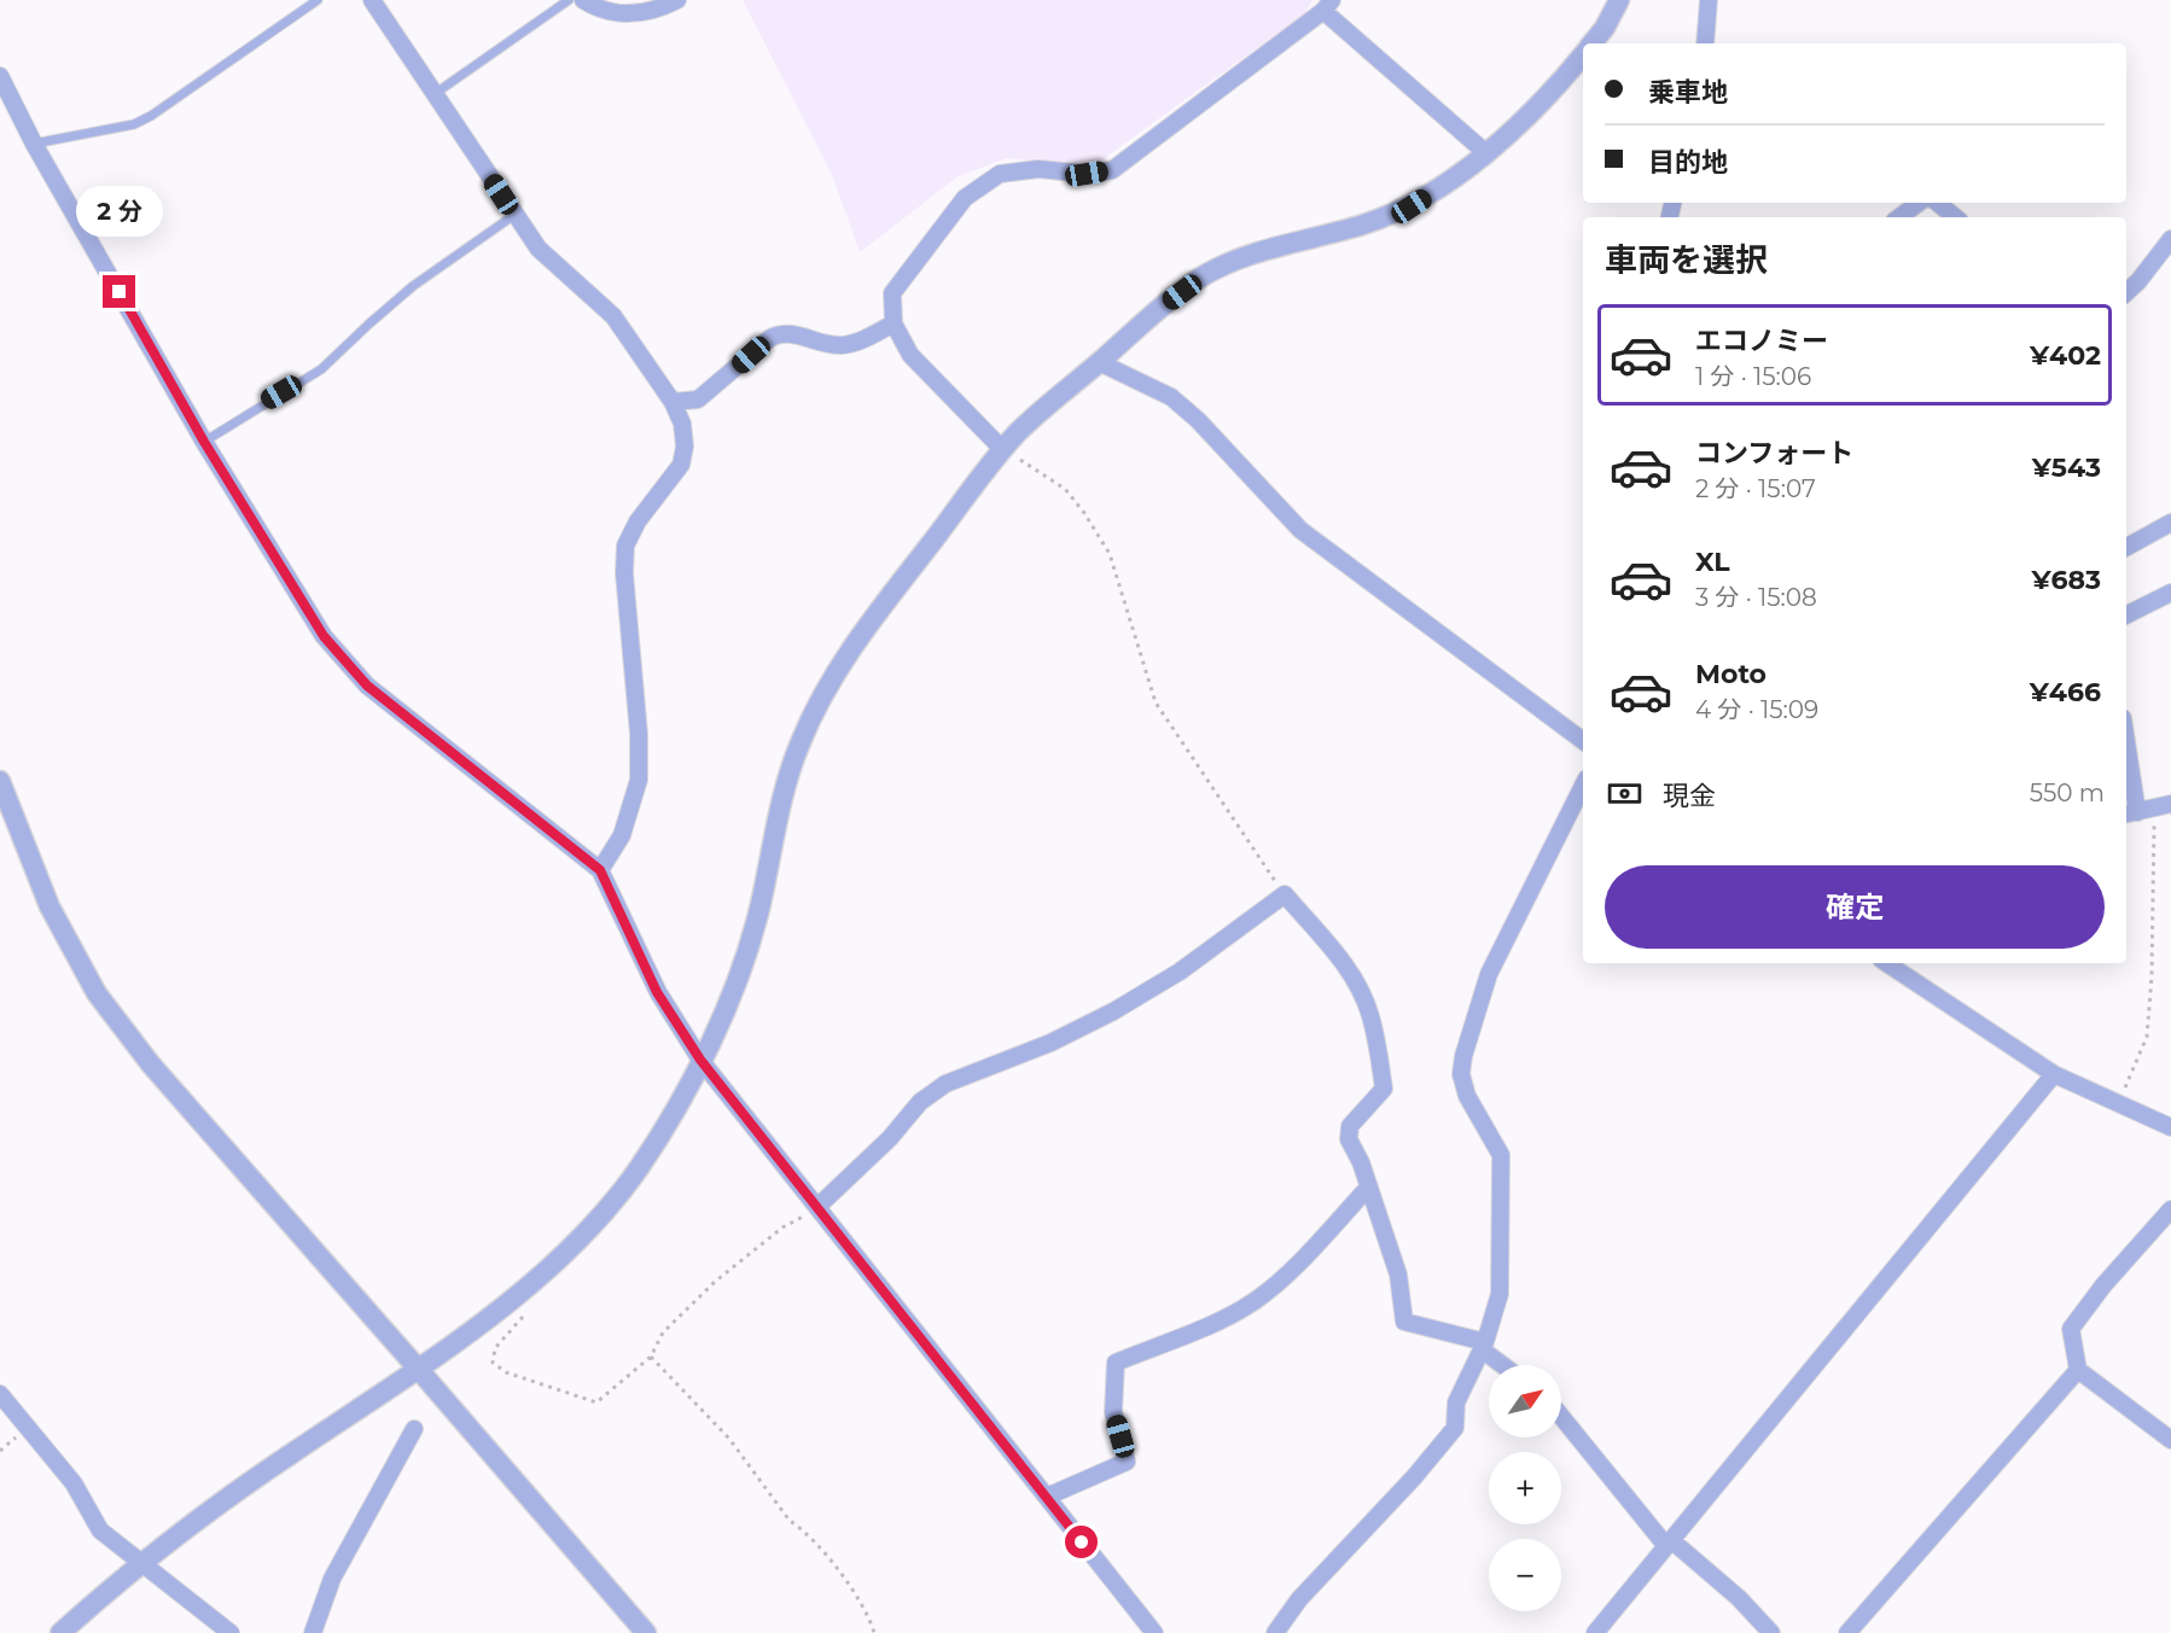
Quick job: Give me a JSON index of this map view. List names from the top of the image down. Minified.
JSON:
{"north":"top right","page":{"banner":["乗車地","目的地"],"bubble":"2 分","heading":"車両を選択","list":[{"name":"エコノミー","note":"1 分 · 15:06","value":"¥402"},{"name":"コンフォート","note":"2 分 · 15:07","value":"¥543"},{"name":"XL","note":"3 分 · 15:08","value":"¥683"},{"name":"Moto","note":"4 分 · 15:09","value":"¥466"}],"pay":["現金","550 m"],"buttons":"確定","map_buttons":["+","−"]}}
